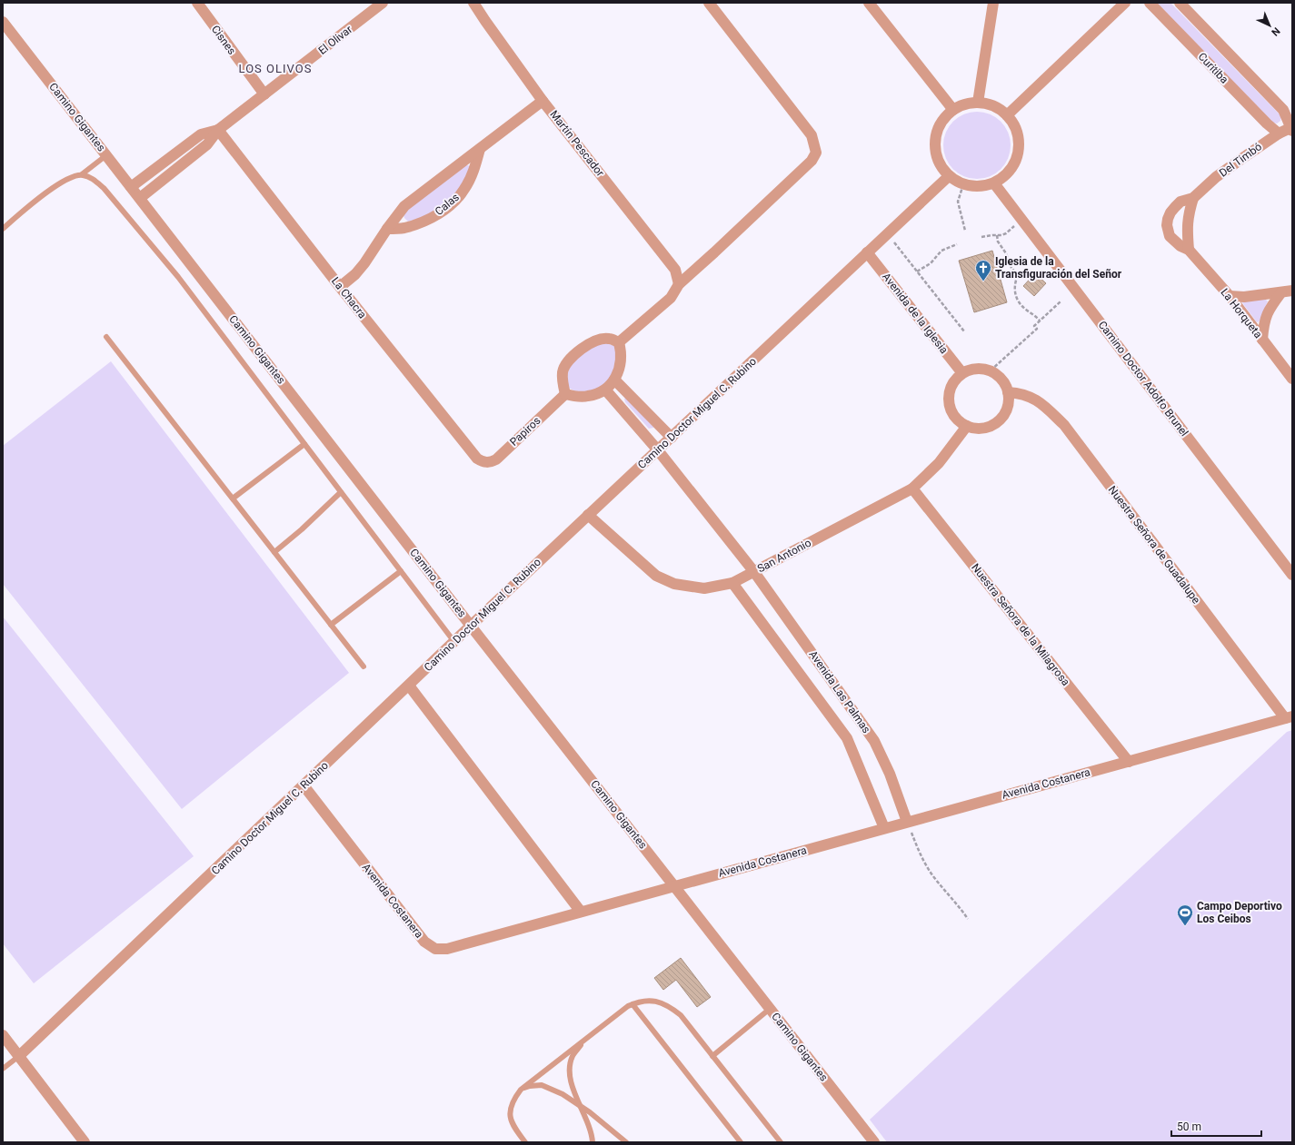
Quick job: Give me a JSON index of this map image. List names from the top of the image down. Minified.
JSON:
{"streets":{"street":["Cisnes","El Olivar","Curitiba","Camino Gigantes","Martín Pescador","Del Timbó","Calas","La Chacra","Avenida de la Iglesia","La Horqueta","Camino Doctor Adolfo Brunel","Camino Doctor Miguel C. Rubino","Papiros","Nuestra Señora de Guadalupe","San Antonio","Nuestra Señora de la Milagrosa","Avenida Las Palmas","Avenida Costanera"]},"crossings":[["Cisnes","El Olivar"],["El Olivar","Camino Gigantes"],["El Olivar","La Chacra"],["Curitiba","Del Timbó"],["Camino Gigantes","Camino Doctor Miguel C. Rubino"],["Camino Gigantes","Avenida Costanera"],["Del Timbó","La Horqueta"],["La Chacra","Papiros"],["Avenida de la Iglesia","Camino Doctor Miguel C. Rubino"],["Avenida de la Iglesia","Nuestra Señora de Guadalupe"],["Avenida de la Iglesia","San Antonio"],["Camino Doctor Adolfo Brunel","Camino Doctor Miguel C. Rubino"],["Camino Doctor Miguel C. Rubino","San Antonio"],["Camino Doctor Miguel C. Rubino","Avenida Las Palmas"],["Camino Doctor Miguel C. Rubino","Avenida Costanera"],["Nuestra Señora de Guadalupe","San Antonio"],["Nuestra Señora de Guadalupe","Avenida Costanera"],["San Antonio","Nuestra Señora de la Milagrosa"],["San Antonio","Avenida Las Palmas"],["Nuestra Señora de la Milagrosa","Avenida Costanera"],["Avenida Las Palmas","Avenida Costanera"]],"districts":["LOS OLIVOS"],"places":{"church":["Iglesia de la Transfiguración del Señor"],"sports":["Campo Deportivo Los Ceibos"]},"scale_bar":"50 m","north":"bottom right"}
